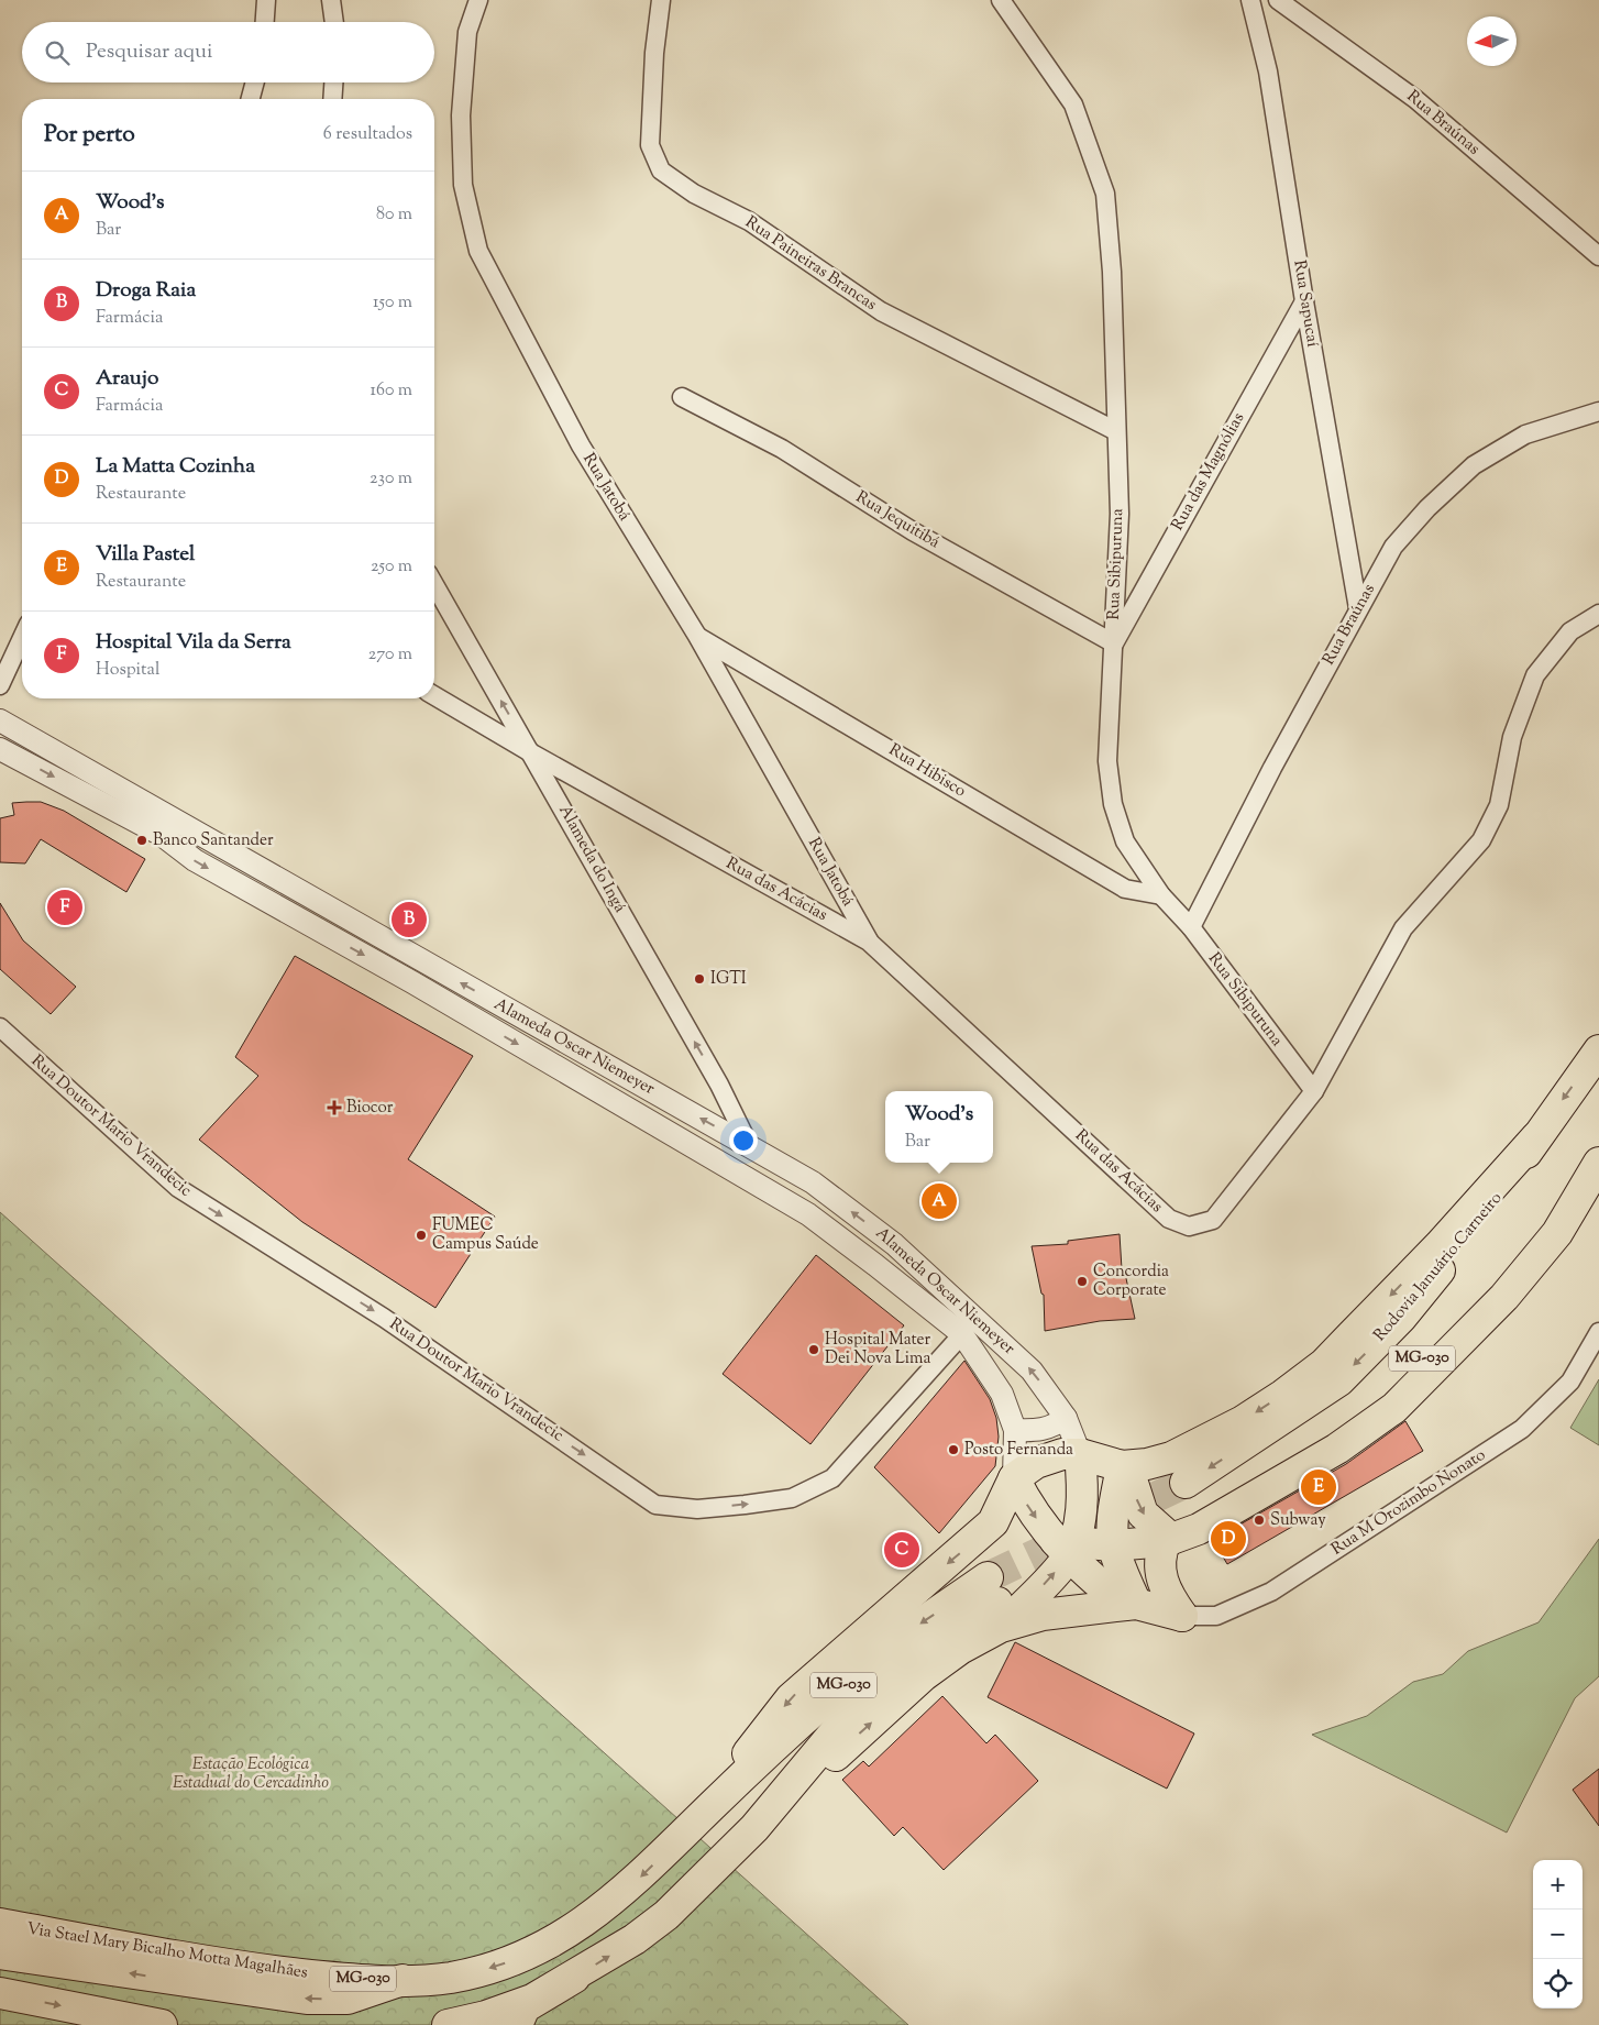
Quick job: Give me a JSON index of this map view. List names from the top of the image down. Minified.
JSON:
{"streets":{"highway":["Rodovia Januário Carneiro","MG-030","Via Stael Mary Bicalho Motta Magalhães"],"street":["Rua Braúnas","Rua Paineiras Brancas","Rua Sapucaí","Rua das Magnólias","Rua Jatobá","Rua Jequitibá","Rua Sibipuruna","Rua Hibisco","Alameda do Ingá","Rua das Acácias","Alameda Oscar Niemeyer","Rua Doutor Mario Vrandecic","Rua M Orozimbo Nonato"]},"crossings":[["Rua Braúnas","Rua Sapucaí"],["Rua Braúnas","Rua Sibipuruna"],["Rua Paineiras Brancas","Rua Sibipuruna"],["Rua Sapucaí","Rua das Magnólias"],["Rua das Magnólias","Rua Jequitibá"],["Rua das Magnólias","Rua Sibipuruna"],["Rua Jatobá","Rua Hibisco"],["Rua Jatobá","Rua das Acácias"],["Rua Jequitibá","Rua Sibipuruna"],["Rua Sibipuruna","Rua Hibisco"],["Rua Sibipuruna","Rua das Acácias"],["Alameda do Ingá","Rua das Acácias"],["Alameda do Ingá","Alameda Oscar Niemeyer"],["Alameda Oscar Niemeyer","Rua Doutor Mario Vrandecic"],["MG-030","Via Stael Mary Bicalho Motta Magalhães"]],"one_way":["Alameda do Ingá","Rua Doutor Mario Vrandecic"],"parks":["Estação Ecológica Estadual do Cercadinho"],"places":{"other":["Banco Santander","IGTI","FUMEC Campus Saúde","Concordia Corporate","Hospital Mater Dei Nova Lima","Posto Fernanda","Subway"],"health":["Biocor"]},"north":"left","page":{"search":"Pesquisar aqui","heading":["Por perto","6 resultados"],"list":[{"mark":"A","name":"Wood's","note":"Bar","value":"80 m"},{"mark":"B","name":"Droga Raia","note":"Farmácia","value":"150 m"},{"mark":"C","name":"Araujo","note":"Farmácia","value":"160 m"},{"mark":"D","name":"La Matta Cozinha","note":"Restaurante","value":"230 m"},{"mark":"E","name":"Villa Pastel","note":"Restaurante","value":"250 m"},{"mark":"F","name":"Hospital Vila da Serra","note":"Hospital","value":"270 m"}],"pins":["F","B","A","E","D","C"],"popup":["Wood's","Bar"],"map_buttons":["+","−"]}}
